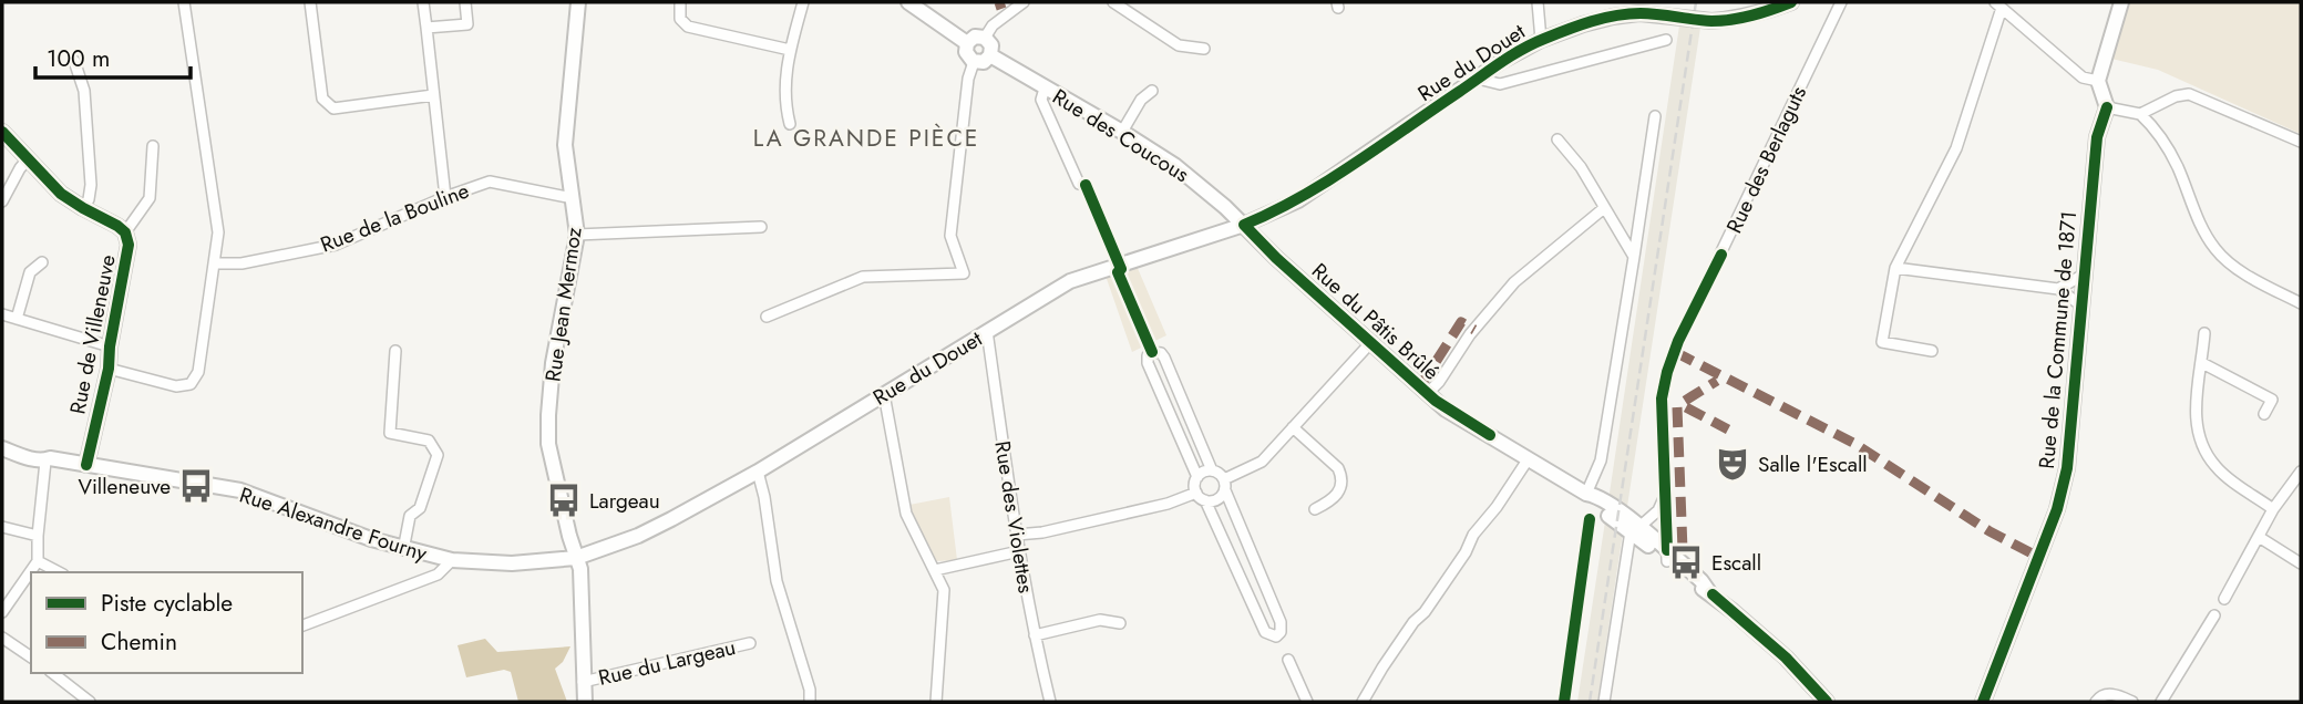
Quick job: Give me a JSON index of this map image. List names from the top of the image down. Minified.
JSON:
{"streets":{"street":["Rue du Douet","Rue des Coucous","Rue des Berlaguts","Rue de la Bouline","Rue Jean Mermoz","Rue du Pâtis Brûlé","Rue de Villeneuve","Rue de la Commune de 1871","Rue des Violettes","Rue Alexandre Fourny","Rue du Largeau"]},"crossings":[["Rue du Douet","Rue des Coucous"],["Rue du Douet","Rue Jean Mermoz"],["Rue du Douet","Rue du Pâtis Brûlé"],["Rue du Douet","Rue des Violettes"],["Rue du Douet","Rue Alexandre Fourny"],["Rue du Douet","Rue du Largeau"],["Rue des Coucous","Rue du Pâtis Brûlé"],["Rue de la Bouline","Rue Jean Mermoz"],["Rue de la Bouline","Rue de Villeneuve"],["Rue Jean Mermoz","Rue Alexandre Fourny"],["Rue Jean Mermoz","Rue du Largeau"],["Rue de Villeneuve","Rue Alexandre Fourny"],["Rue Alexandre Fourny","Rue du Largeau"]],"districts":["LA GRANDE PIÈCE"],"places":{"theatre":["Salle l'Escall"],"bus stop":["Villeneuve","Largeau","Escall"]},"legend":["Piste cyclable","Chemin"],"scale_bar":"100 m"}
